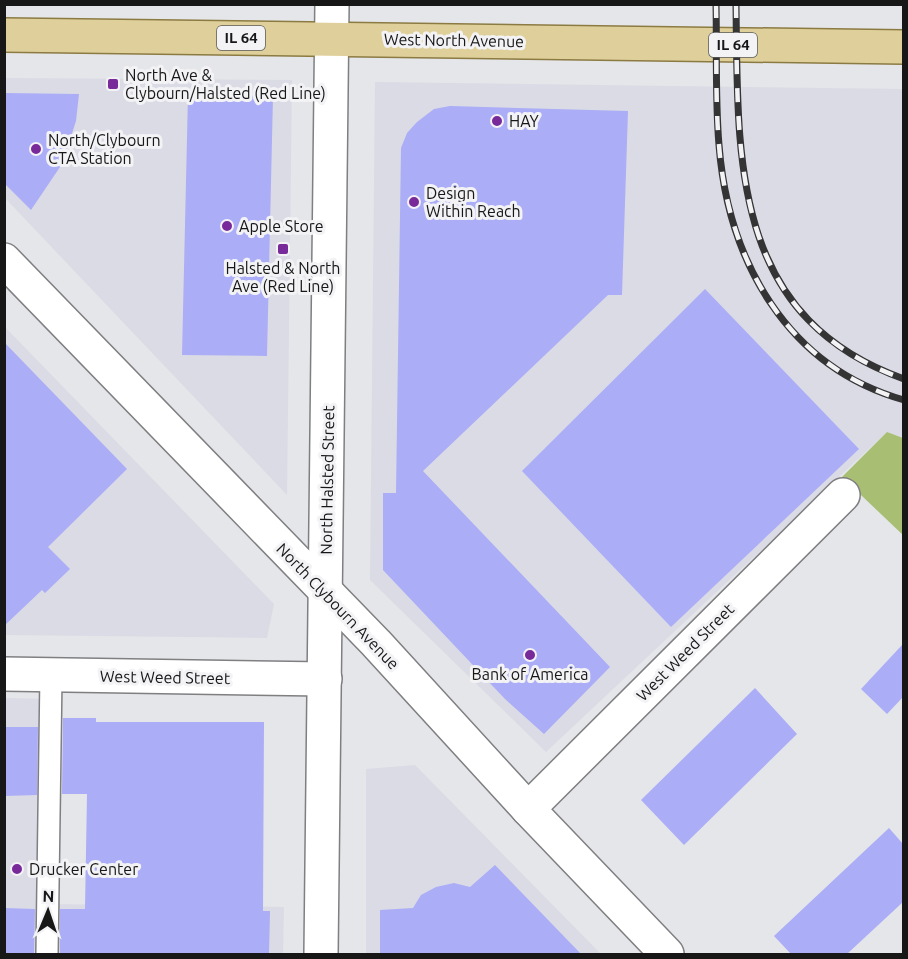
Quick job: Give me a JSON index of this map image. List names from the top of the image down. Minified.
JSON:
{"streets":{"main road":["IL 64","West North Avenue","North Halsted Street","North Clybourn Avenue","West Weed Street"]},"crossings":[["West North Avenue","North Halsted Street"],["North Halsted Street","North Clybourn Avenue"],["North Halsted Street","West Weed Street"],["North Clybourn Avenue","West Weed Street"]],"places":{"transit":["North Ave & Clybourn/Halsted (Red Line)","Halsted & North Ave (Red Line)"],"other":["HAY","North/Clybourn CTA Station","Design Within Reach","Apple Store","Bank of America","Drucker Center"]},"north":"top"}
